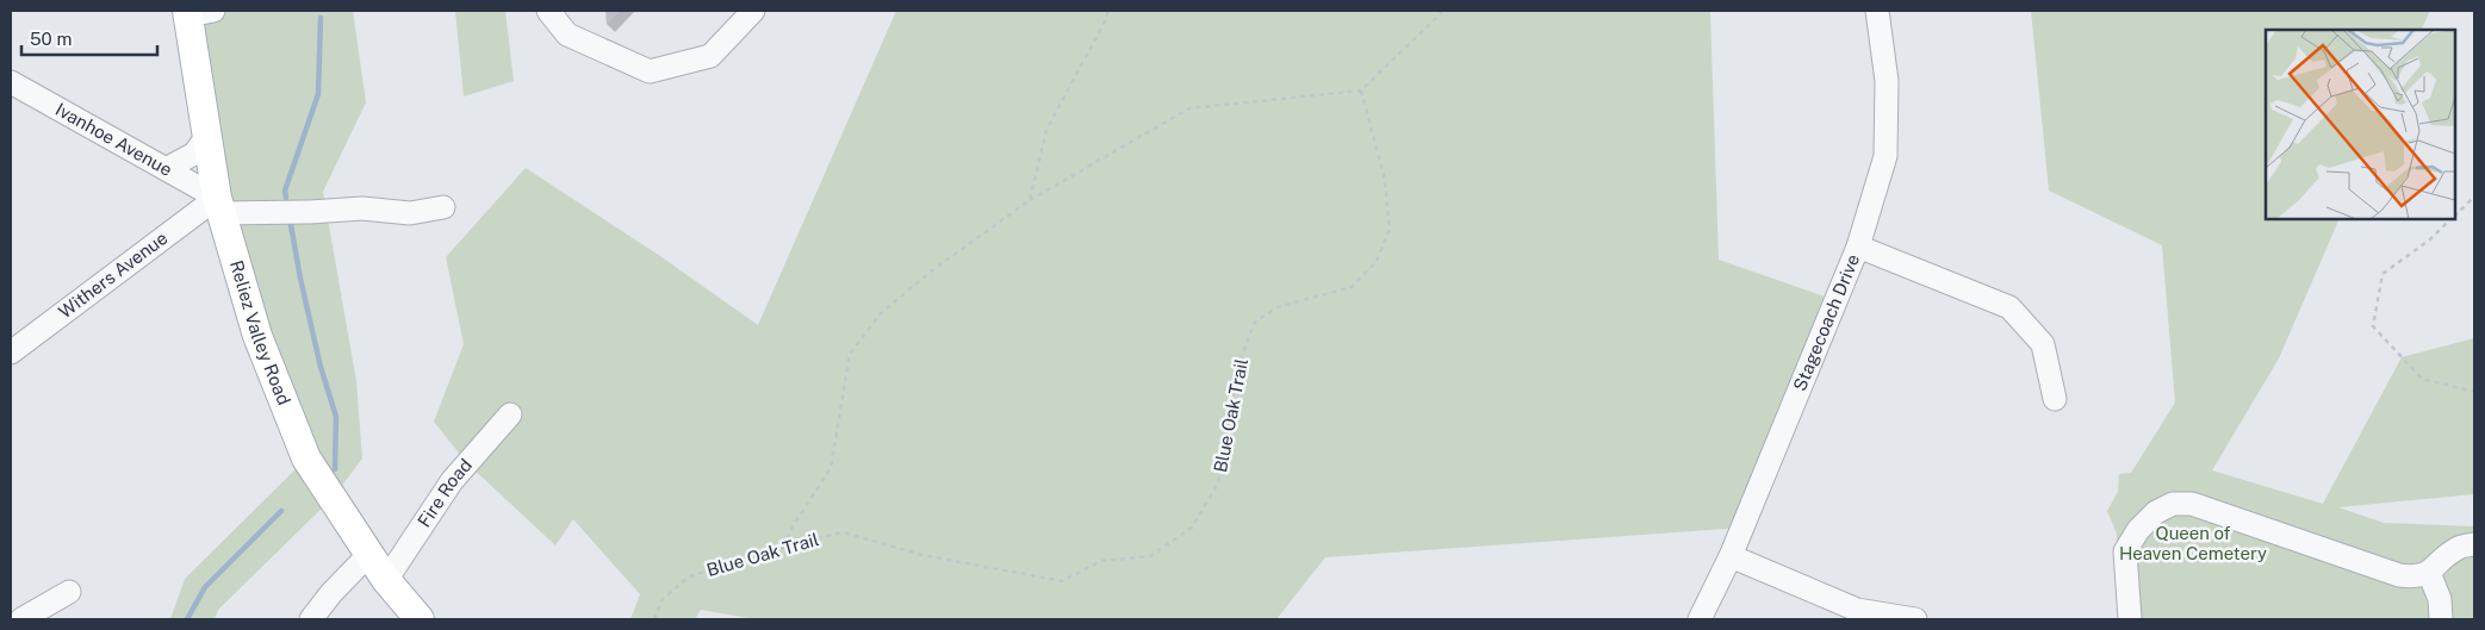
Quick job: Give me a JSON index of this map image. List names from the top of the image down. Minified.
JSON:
{"streets":{"main road":["Reliez Valley Road"],"street":["Ivanhoe Avenue","Withers Avenue","Stagecoach Drive","Fire Road"],"path":["Blue Oak Trail"]},"crossings":[["Ivanhoe Avenue","Withers Avenue"],["Ivanhoe Avenue","Reliez Valley Road"],["Withers Avenue","Reliez Valley Road"],["Reliez Valley Road","Fire Road"]],"parks":["Queen of Heaven Cemetery"],"scale_bar":"50 m"}
